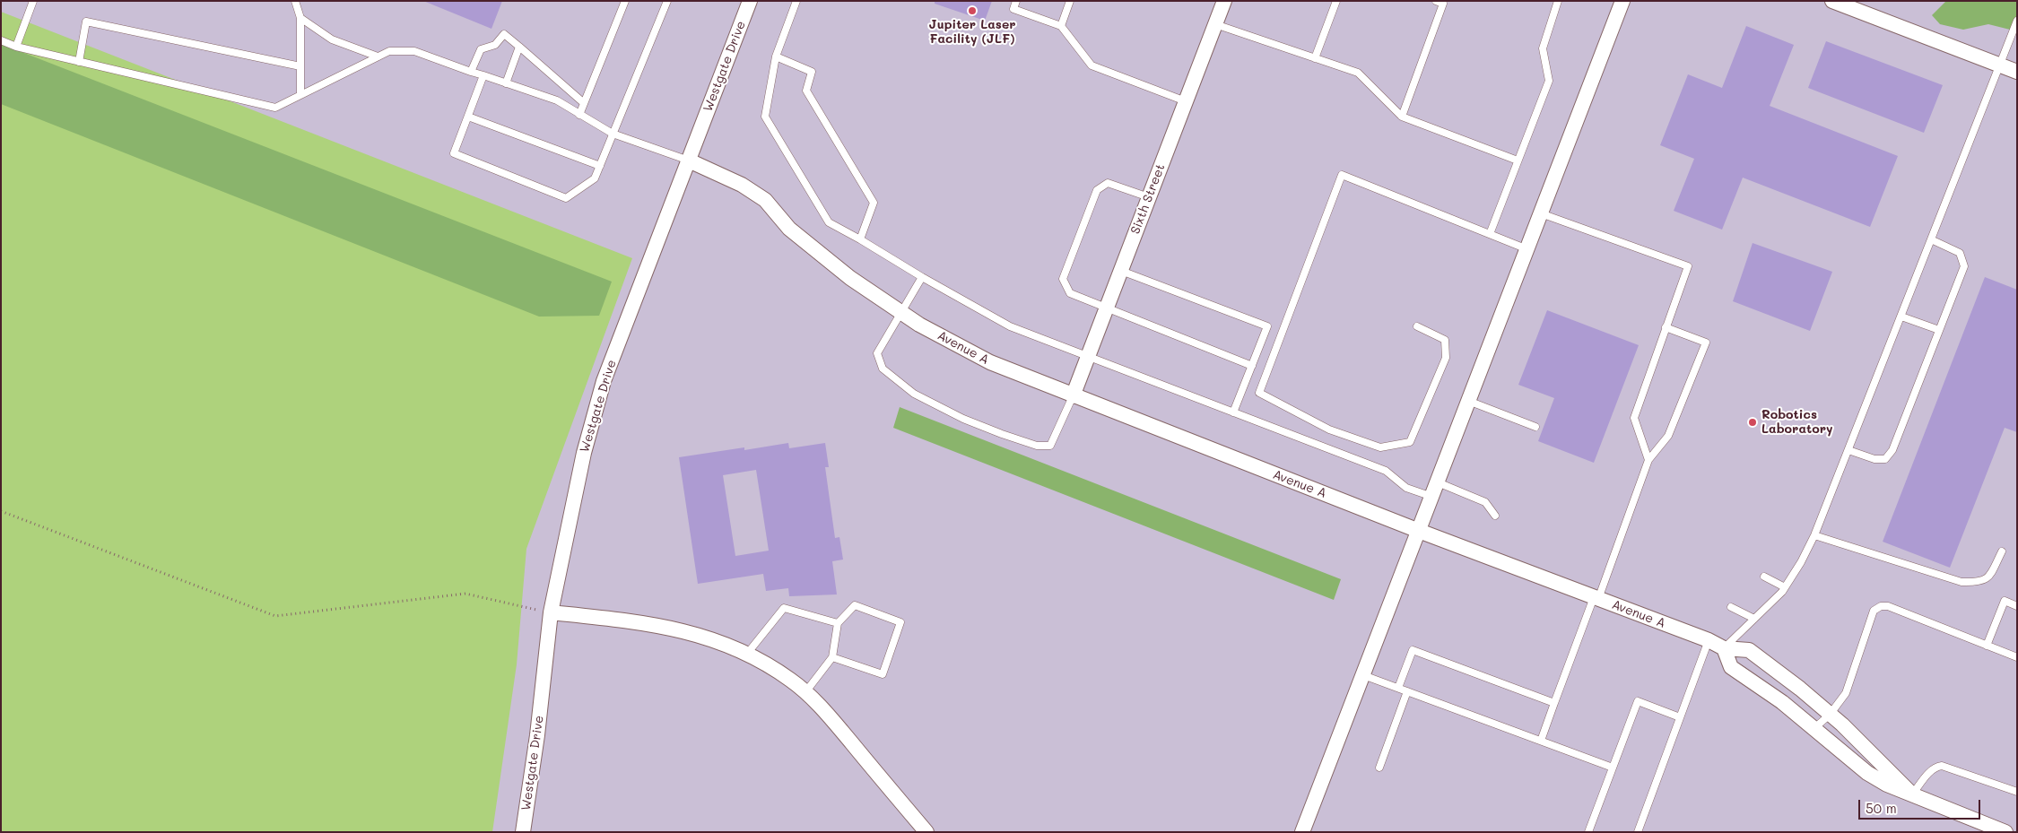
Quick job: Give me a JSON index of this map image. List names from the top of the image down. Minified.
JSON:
{"streets":{"street":["Westgate Drive","Sixth Street","Avenue A"]},"crossings":[["Westgate Drive","Avenue A"],["Sixth Street","Avenue A"]],"places":["Jupiter Laser Facility (JLF)","Robotics Laboratory"],"scale_bar":"50 m"}
